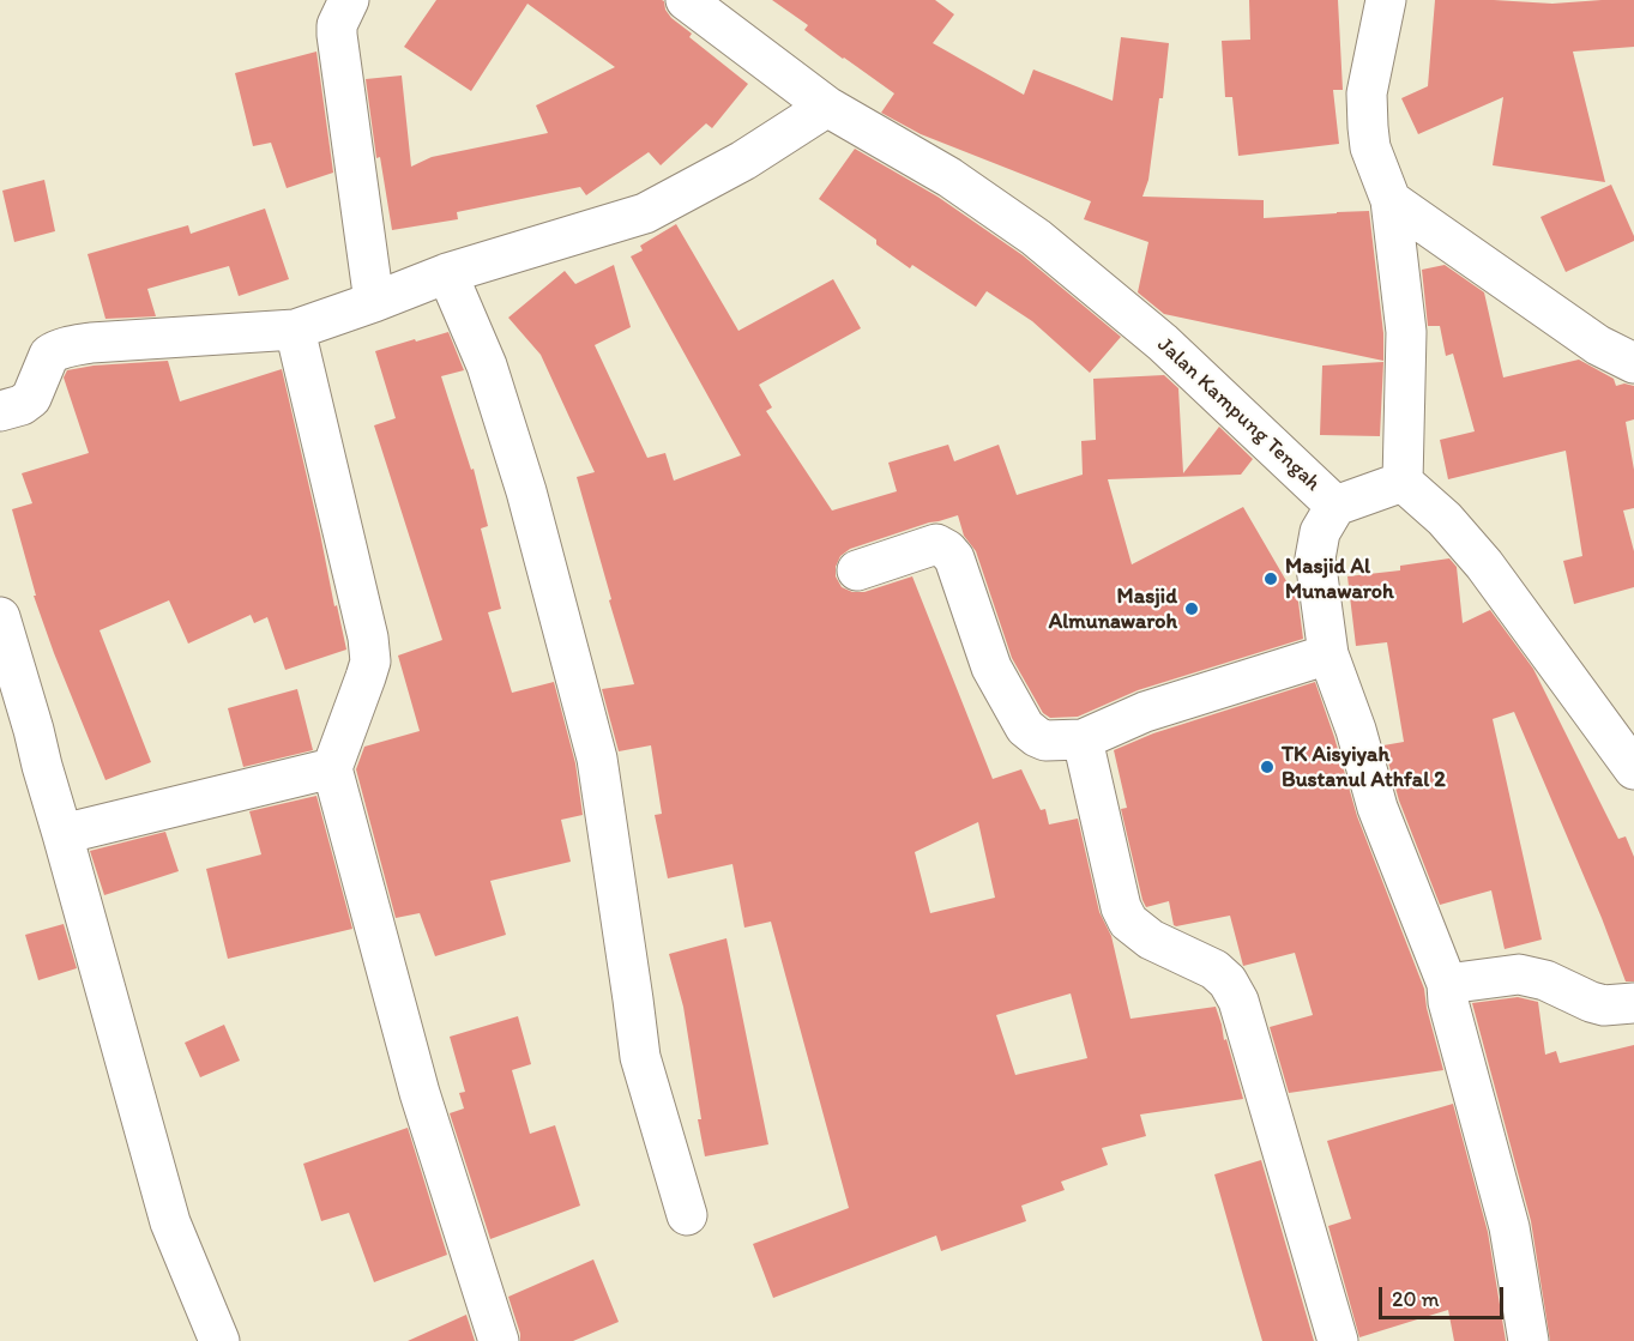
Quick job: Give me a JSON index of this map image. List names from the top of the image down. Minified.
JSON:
{"streets":{"street":["Jalan Kampung Tengah"]},"places":["Masjid Al Munawaroh","Masjid Almunawaroh","TK Aisyiyah Bustanul Athfal 2"],"scale_bar":"20 m"}
